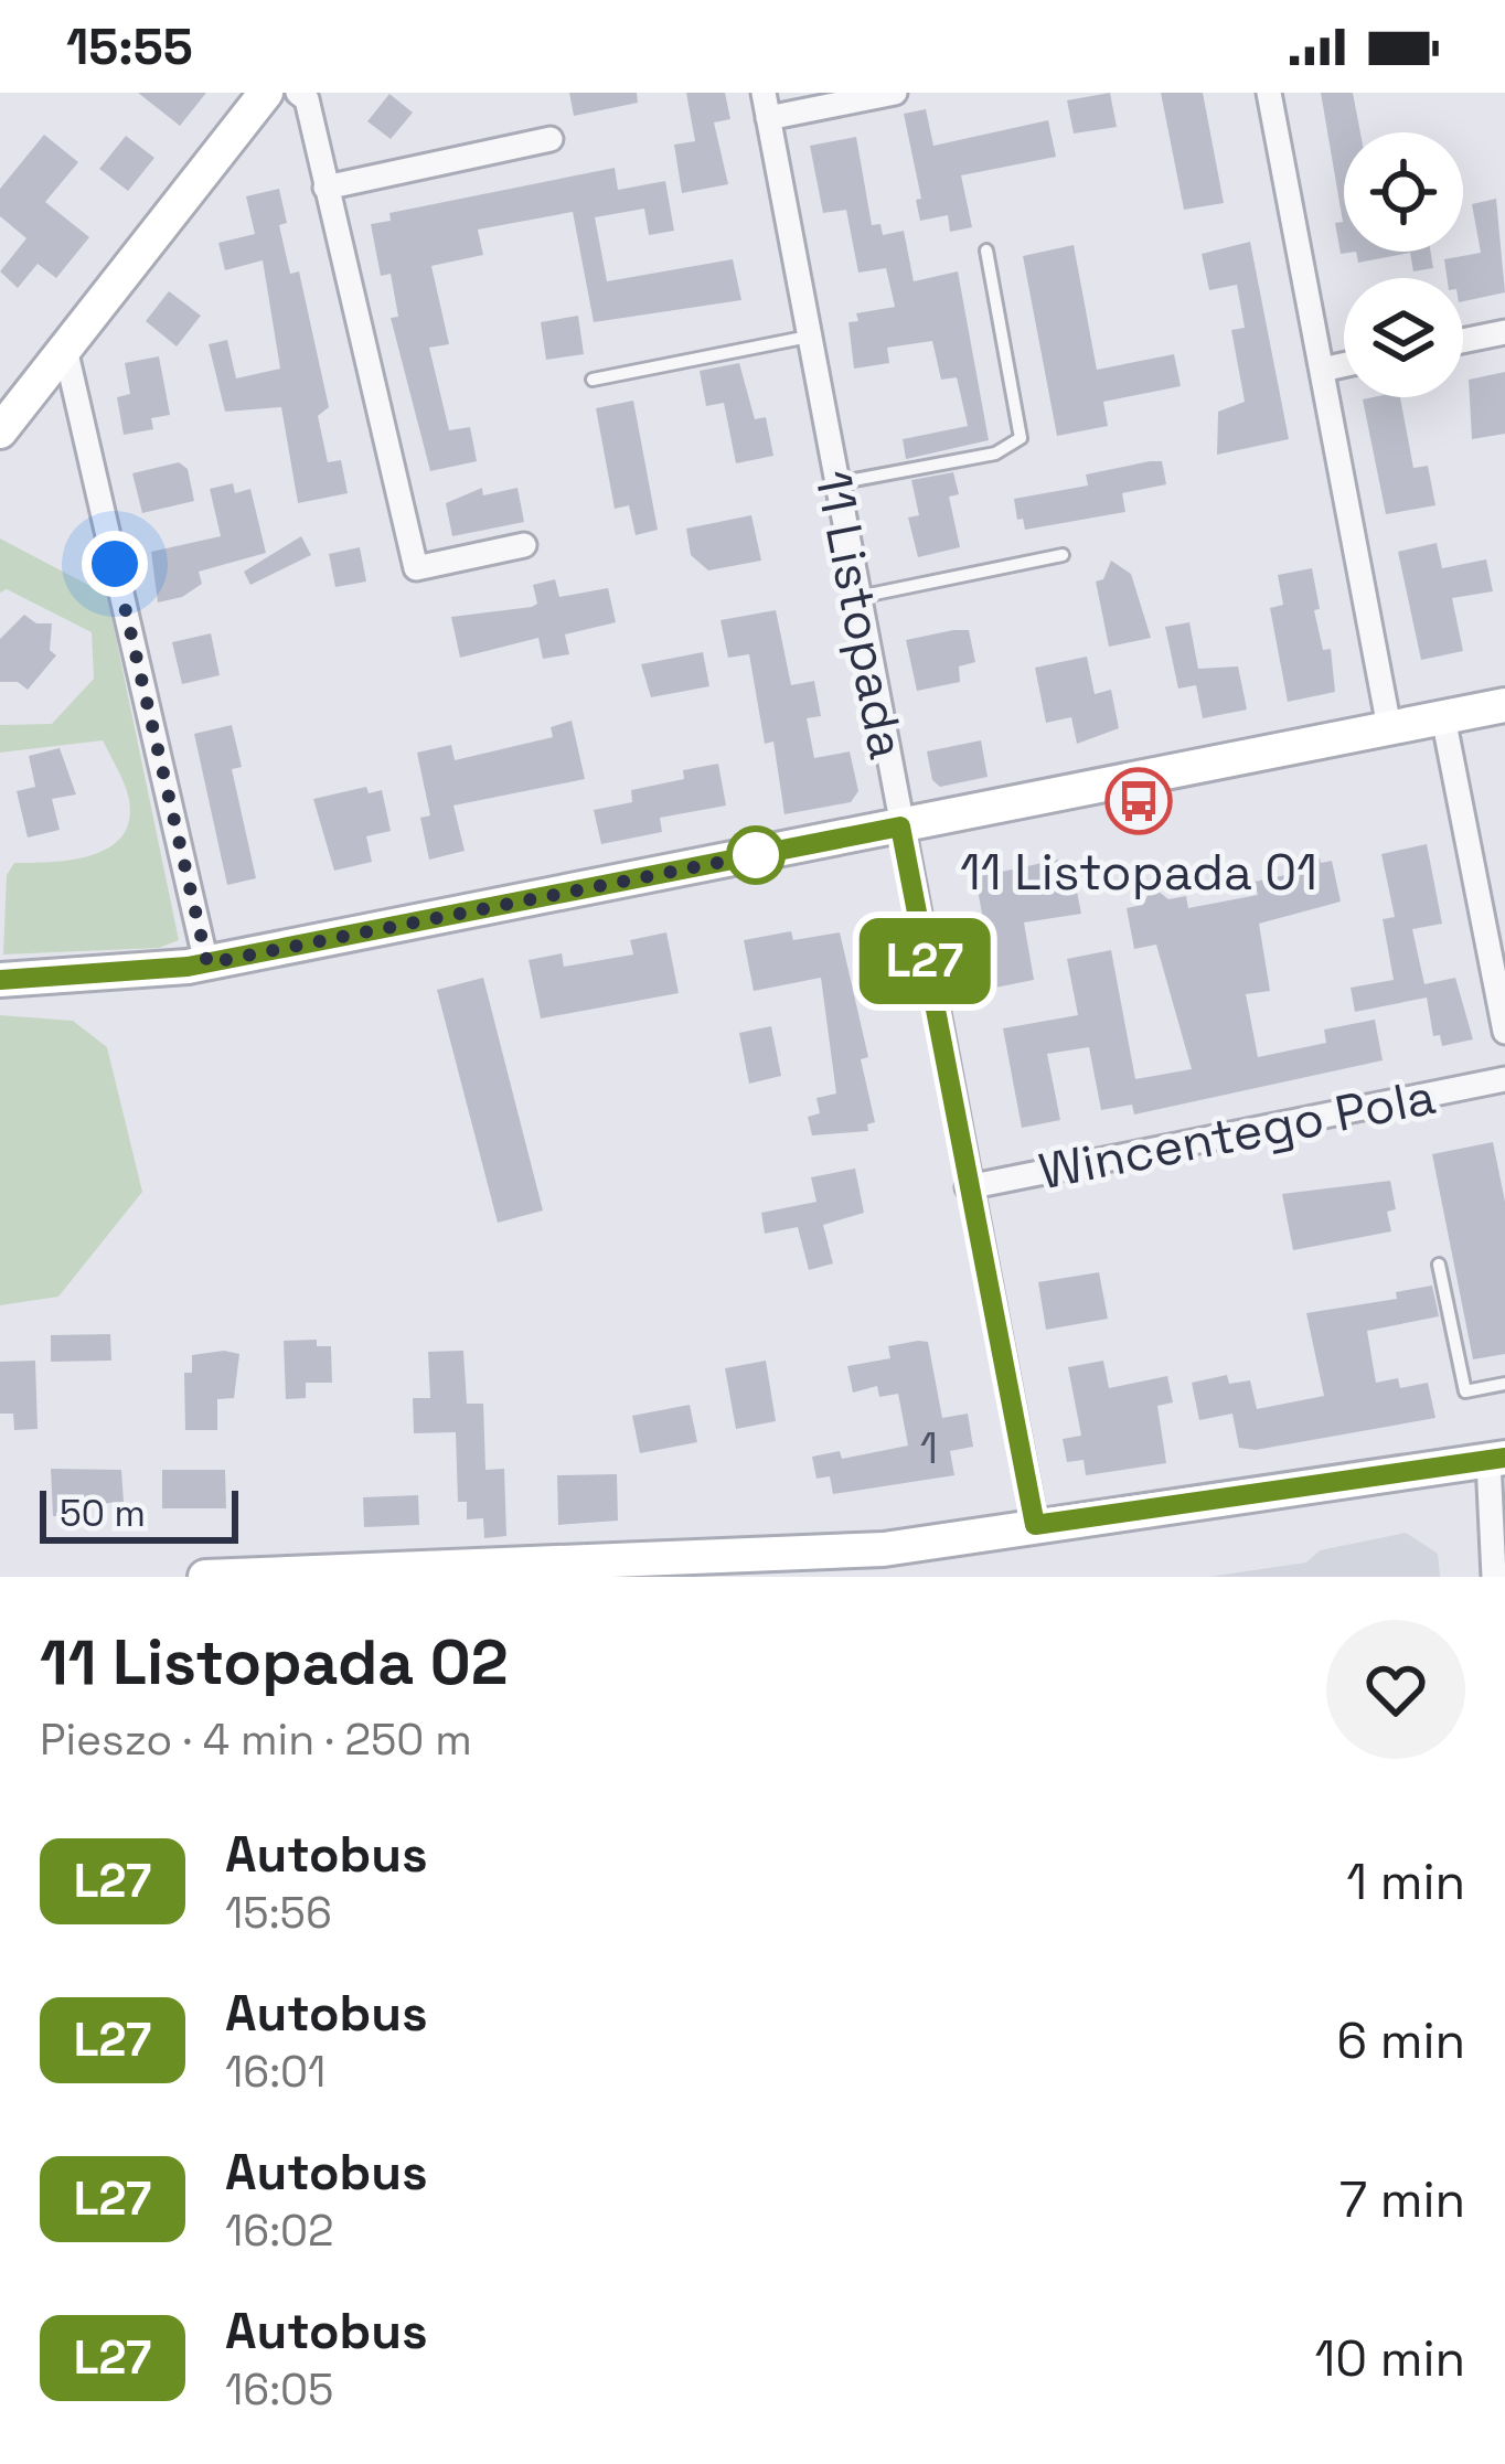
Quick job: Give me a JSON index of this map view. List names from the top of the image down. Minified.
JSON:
{"streets":{"street":["11 Listopada","Wincentego Pola"]},"crossings":[["11 Listopada","Wincentego Pola"]],"places":{"bus stop":["11 Listopada 01"]},"lines":["bus line L27"],"house_numbers":["1"],"scale_bar":"50 m","page":{"status":"15:55","on_map":"L27","scale":"50 m","heading":["11 Listopada 02","Pieszo · 4 min · 250 m"],"list":[{"mark":"L27","name":"Autobus","note":"15:56","value":"1 min"},{"mark":"L27","name":"Autobus","note":"16:01","value":"6 min"},{"mark":"L27","name":"Autobus","note":"16:02","value":"7 min"},{"mark":"L27","name":"Autobus","note":"16:05","value":"10 min"}]}}
